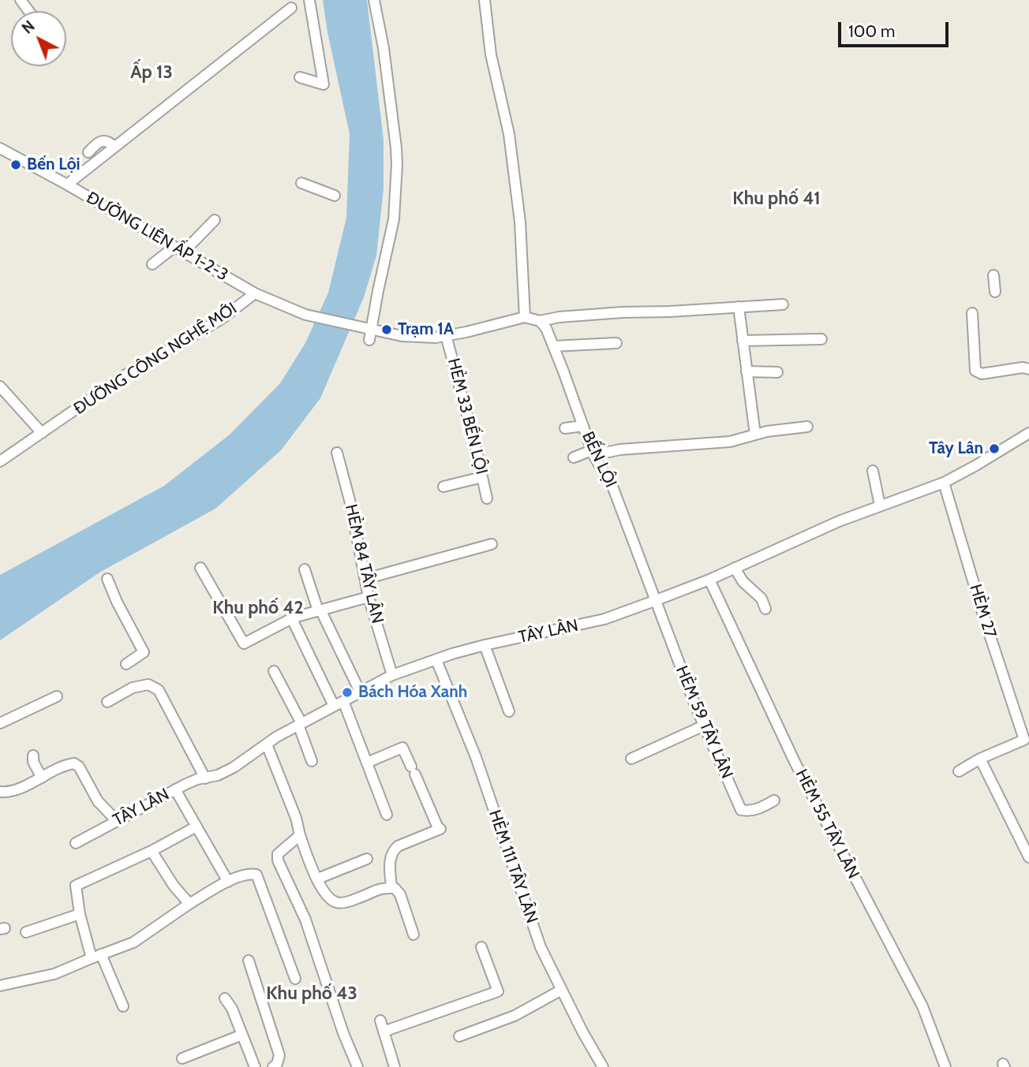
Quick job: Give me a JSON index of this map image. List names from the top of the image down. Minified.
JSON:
{"streets":{"street":["ĐƯỜNG LIÊN ẤP 1-2-3","ĐƯỜNG CÔNG NGHỆ MỚI","HẺM 33 BẾN LỘI","BẾN LỘI","HẺM 84 TÂY LÂN","HẺM 27","TÂY LÂN","HẺM 59 TÂY LÂN","HẺM 55 TÂY LÂN","HẺM 111 TÂY LÂN"]},"crossings":[["ĐƯỜNG LIÊN ẤP 1-2-3","ĐƯỜNG CÔNG NGHỆ MỚI"],["ĐƯỜNG LIÊN ẤP 1-2-3","HẺM 33 BẾN LỘI"],["BẾN LỘI","TÂY LÂN"],["BẾN LỘI","HẺM 59 TÂY LÂN"],["HẺM 84 TÂY LÂN","TÂY LÂN"],["HẺM 27","TÂY LÂN"],["TÂY LÂN","HẺM 59 TÂY LÂN"],["TÂY LÂN","HẺM 55 TÂY LÂN"],["TÂY LÂN","HẺM 111 TÂY LÂN"]],"districts":["Ấp 13","Khu phố 41","Khu phố 42","Khu phố 43"],"places":["Bến Lội","Trạm 1A","Tây Lân","Bách Hóa Xanh"],"scale_bar":"100 m","north":"top left"}
